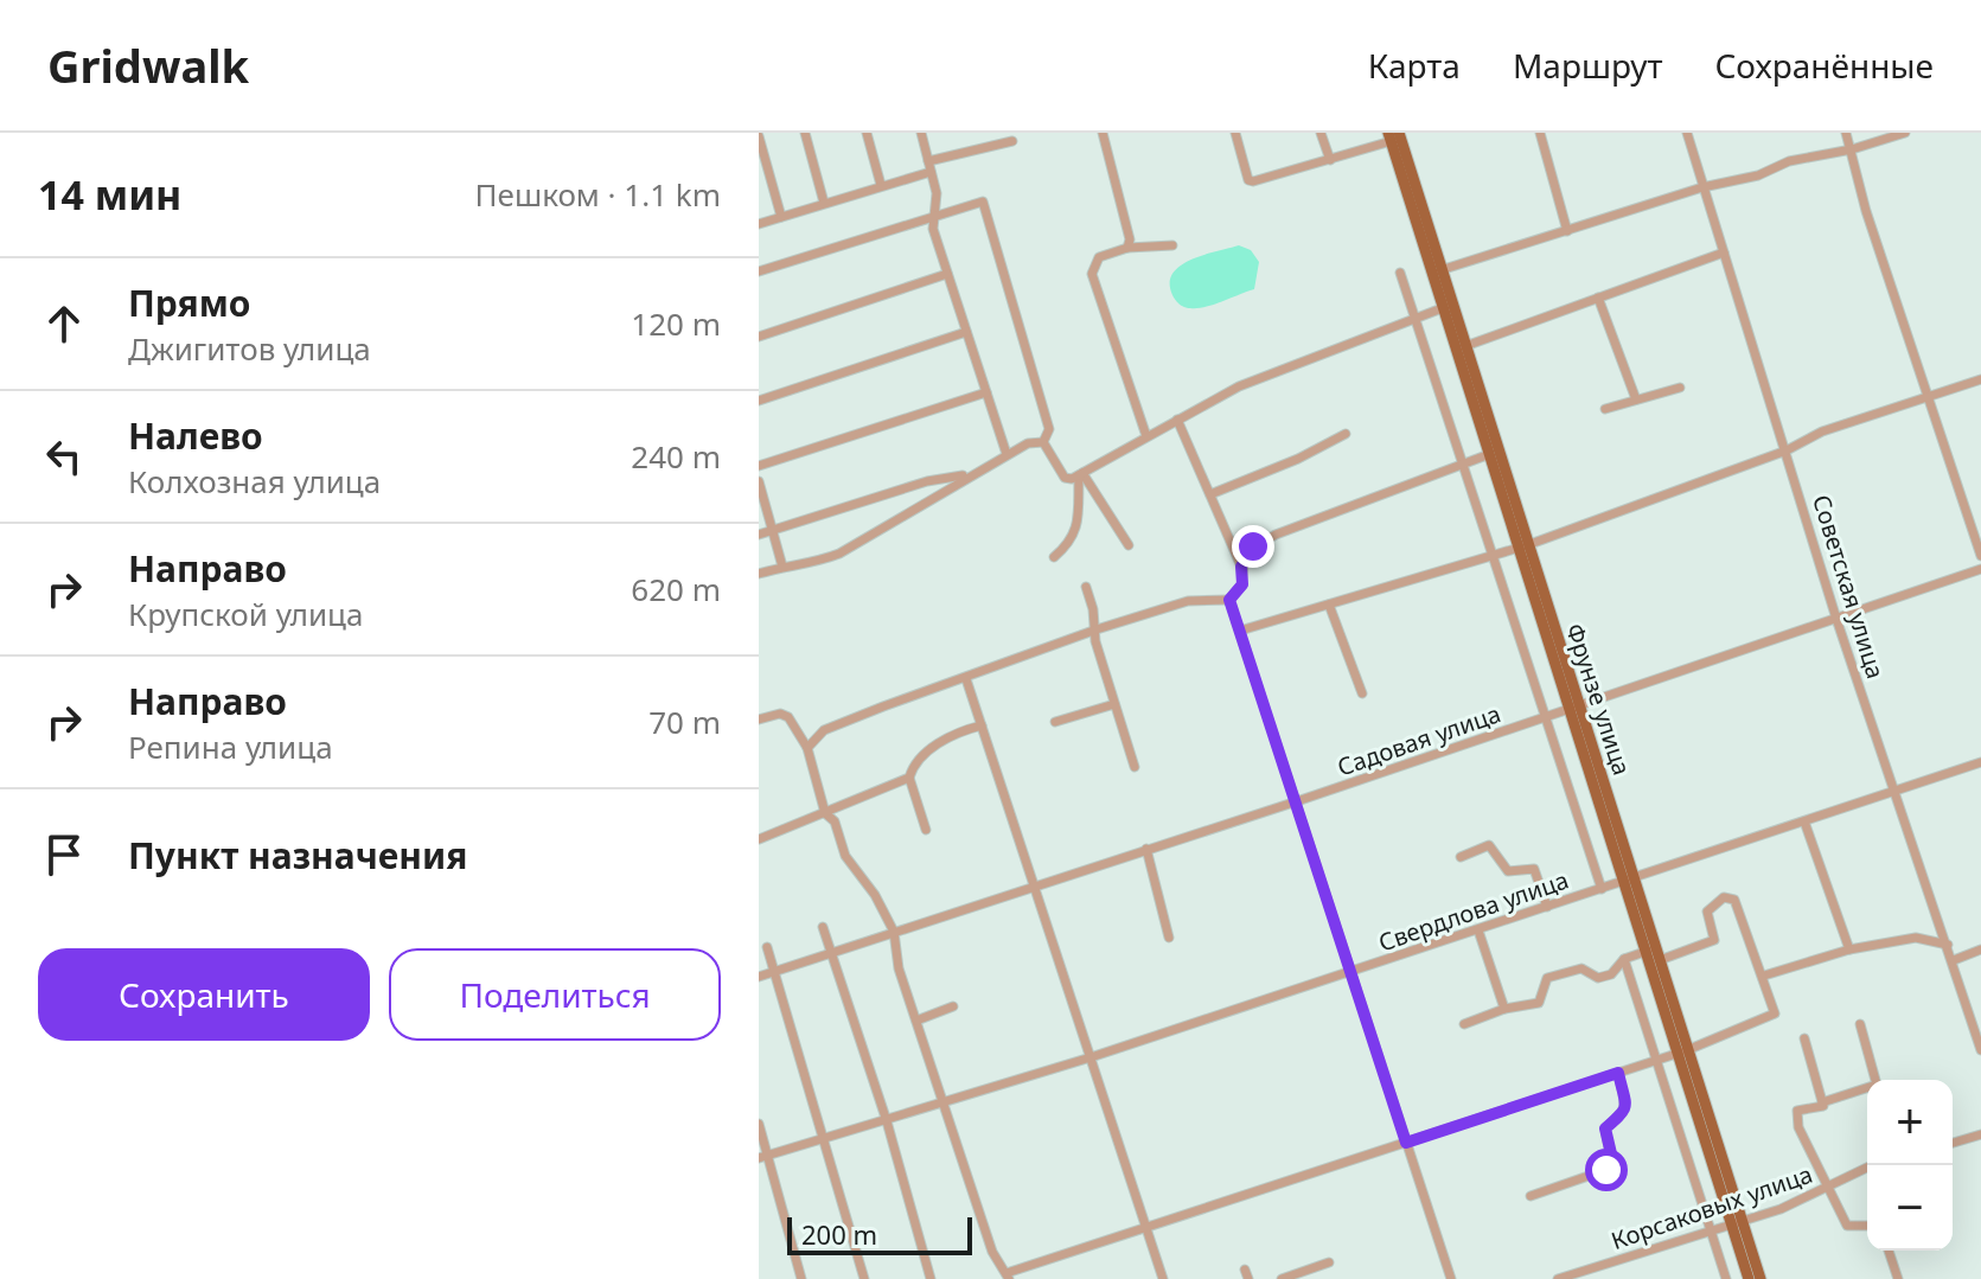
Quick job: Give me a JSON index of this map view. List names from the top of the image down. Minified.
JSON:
{"streets":{"main road":["Фрунзе улица"],"street":["Советская улица","Садовая улица","Свердлова улица","Корсаковых улица"]},"crossings":[["Советская улица","Садовая улица"],["Советская улица","Свердлова улица"],["Фрунзе улица","Садовая улица"],["Фрунзе улица","Свердлова улица"],["Фрунзе улица","Корсаковых улица"]],"scale_bar":"200 m","page":{"header":"Gridwalk","nav":["Карта","Маршрут","Сохранённые"],"heading":["14 мин","Пешком · 1.1 km"],"list":[["Прямо","Джигитов улица","120 m"],["Налево","Колхозная улица","240 m"],["Направо","Крупской улица","620 m"],["Направо","Репина улица","70 m"],"Пункт назначения"],"buttons":["Сохранить","Поделиться"],"map_buttons":["+","−"],"scale":"200 m"}}
